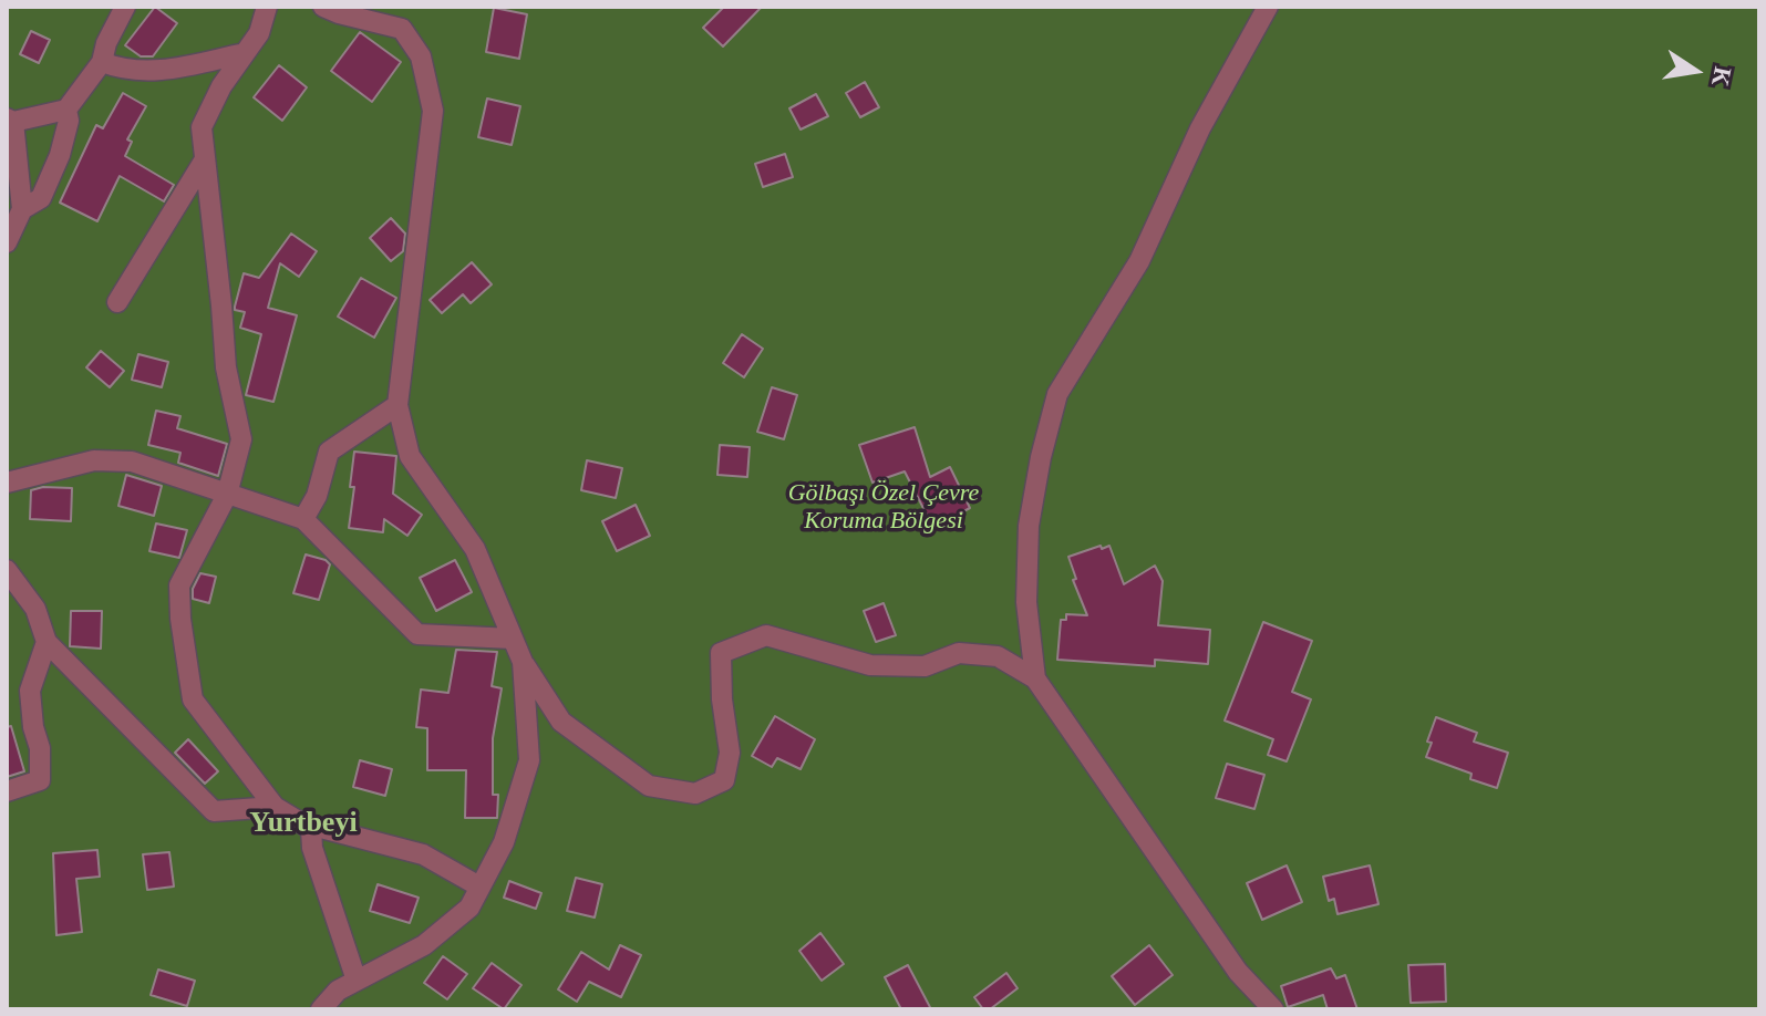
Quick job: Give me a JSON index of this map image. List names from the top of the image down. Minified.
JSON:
{"districts":["Yurtbeyi"],"parks":["Gölbaşı Özel Çevre Koruma Bölgesi"],"north":"right"}
